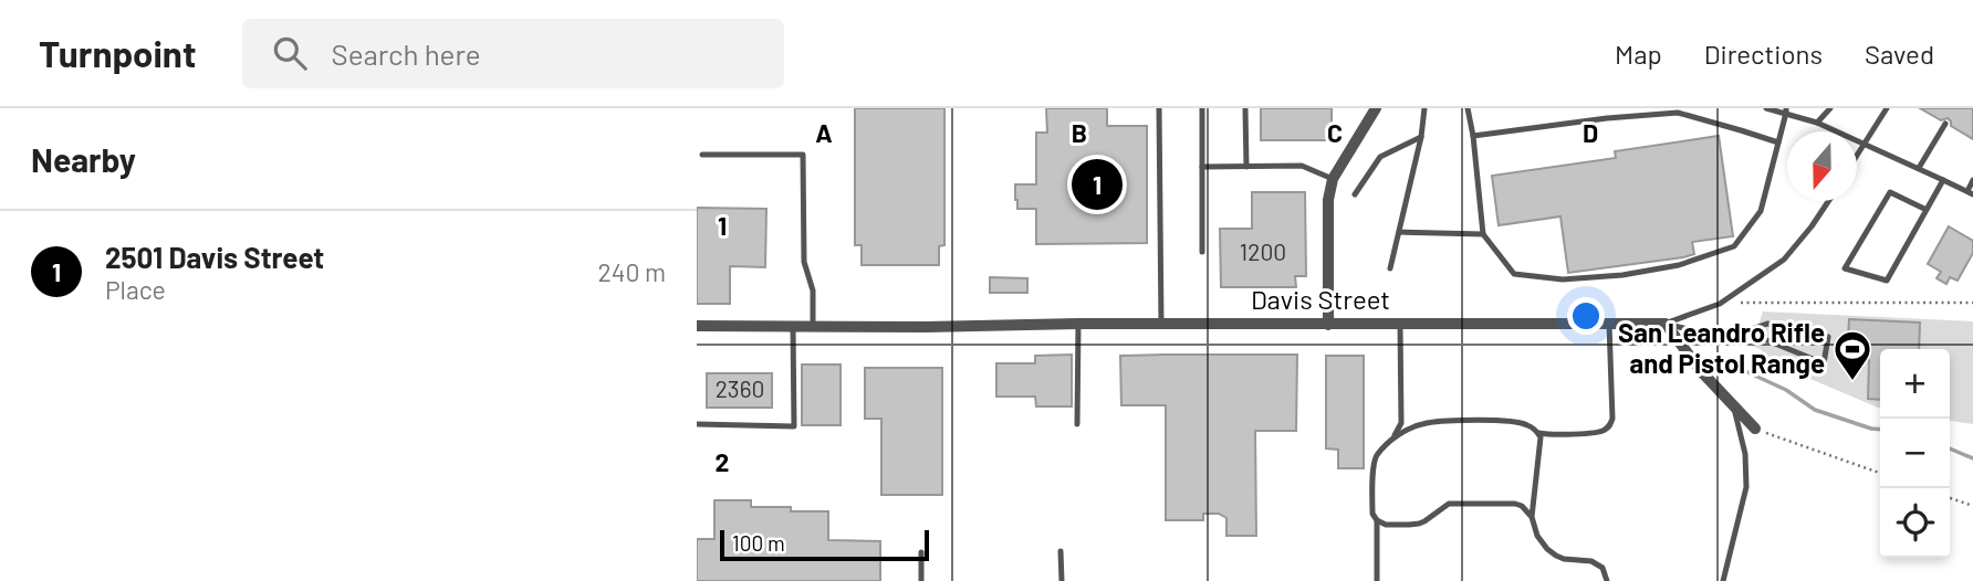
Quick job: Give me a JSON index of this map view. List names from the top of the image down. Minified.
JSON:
{"streets":{"street":["Davis Street"]},"places":{"sports":["San Leandro Rifle and Pistol Range"]},"house_numbers":["1200","2360"],"scale_bar":"100 m","north":"bottom","page":{"header":"Turnpoint","search":"Search here","nav":["Map","Directions","Saved"],"heading":"Nearby","pins":"1","list":[{"mark":"1","name":"2501 Davis Street","note":"Place","value":"240 m"}],"map_buttons":["+","−"],"scale":"100 m"},"grid":{"columns":["A","B","C","D"],"rows":["1","2"]}}
